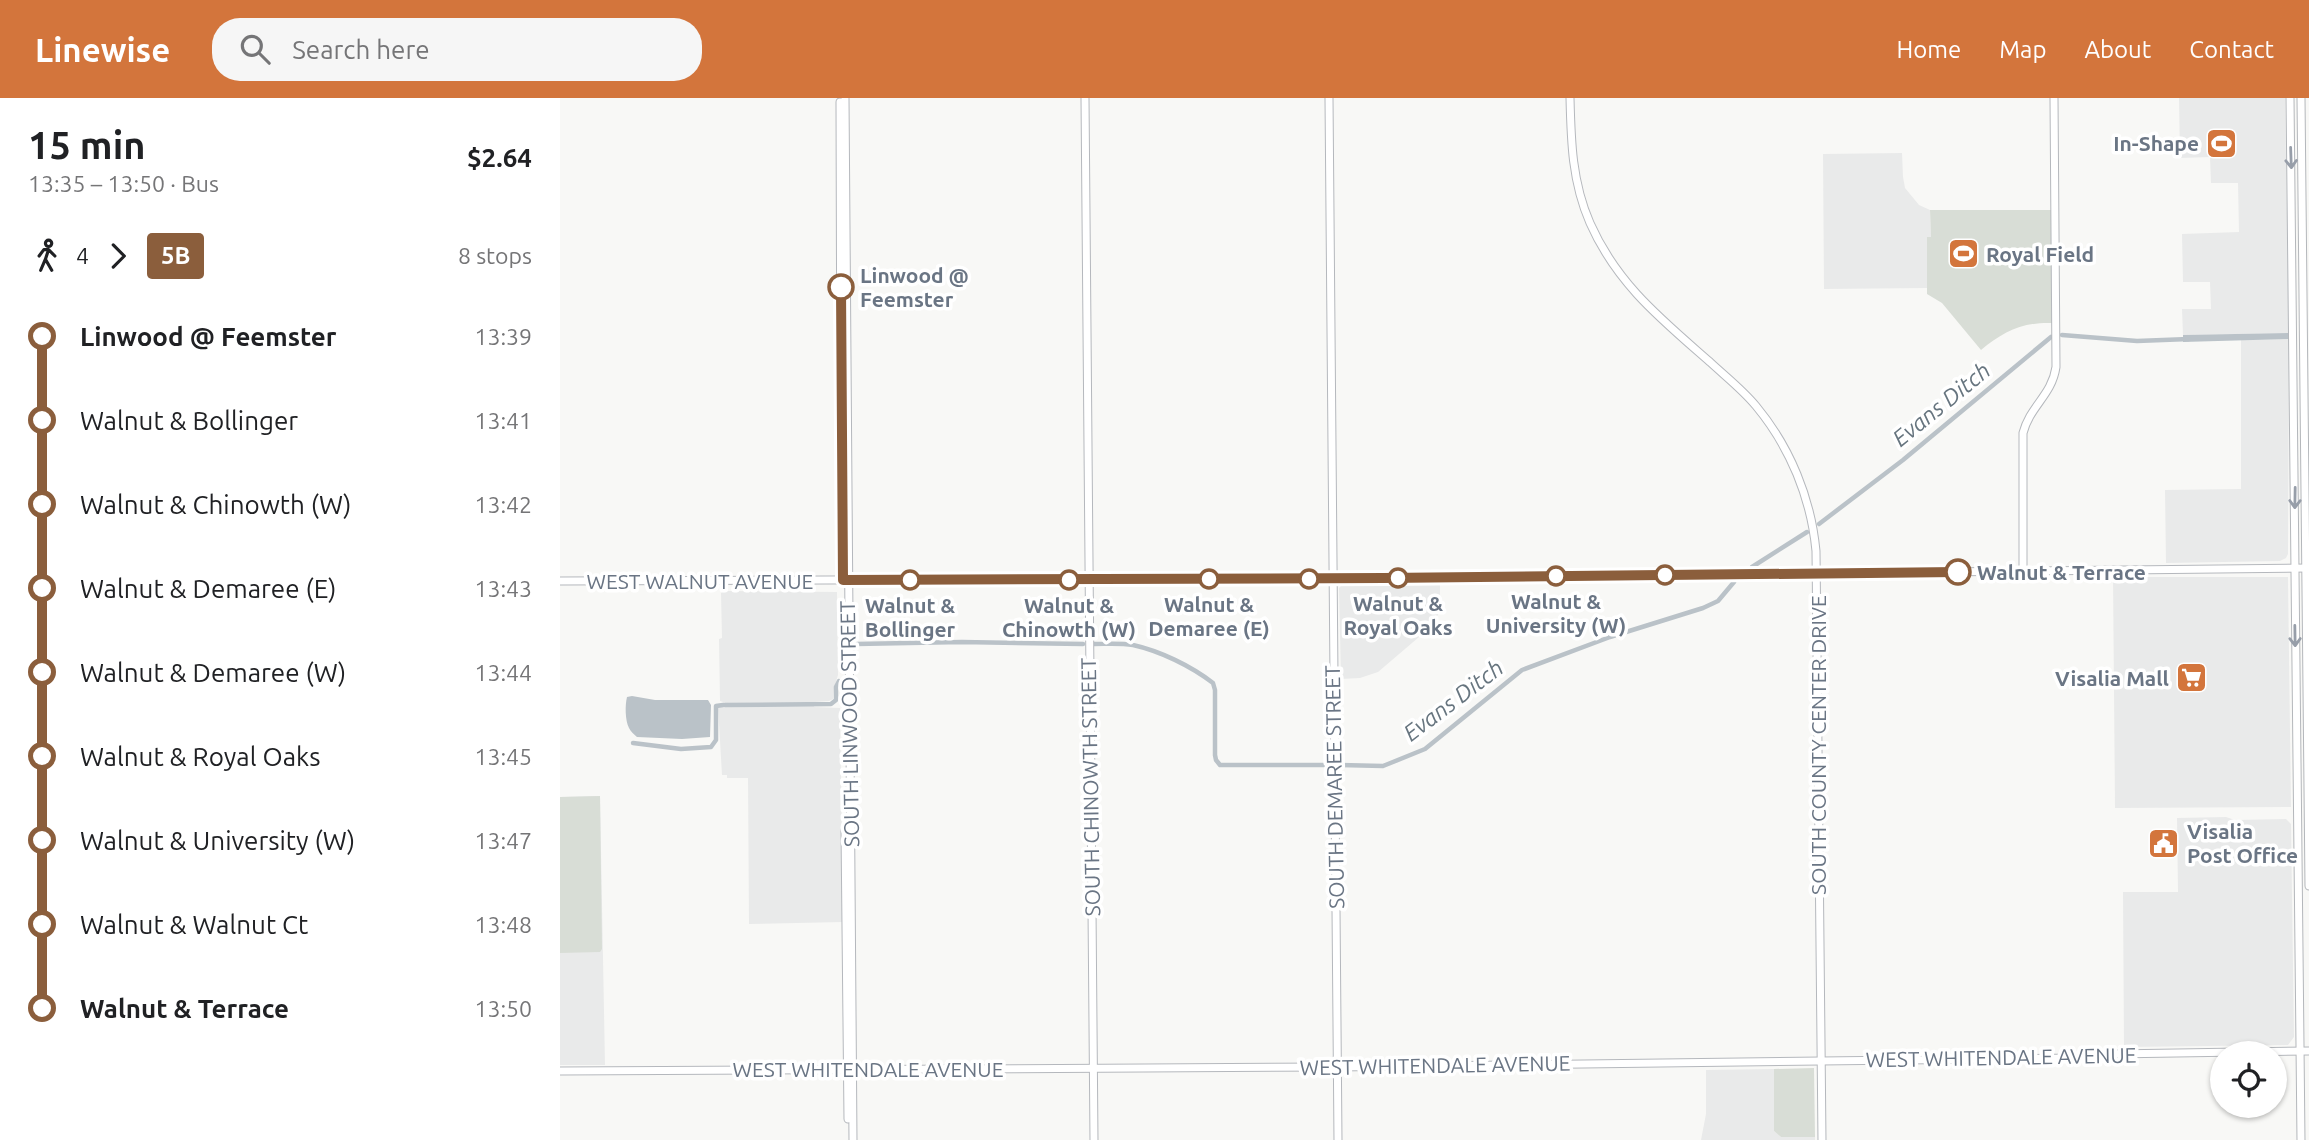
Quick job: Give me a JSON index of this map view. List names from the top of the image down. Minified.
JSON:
{"streets":{"street":["WEST WALNUT AVENUE","SOUTH LINWOOD STREET","SOUTH COUNTY CENTER DRIVE","SOUTH CHINOWTH STREET","SOUTH DEMAREE STREET","WEST WHITENDALE AVENUE"]},"crossings":[["WEST WALNUT AVENUE","SOUTH LINWOOD STREET"],["WEST WALNUT AVENUE","SOUTH COUNTY CENTER DRIVE"],["WEST WALNUT AVENUE","SOUTH CHINOWTH STREET"],["WEST WALNUT AVENUE","SOUTH DEMAREE STREET"],["SOUTH LINWOOD STREET","WEST WHITENDALE AVENUE"],["SOUTH COUNTY CENTER DRIVE","WEST WHITENDALE AVENUE"],["SOUTH CHINOWTH STREET","WEST WHITENDALE AVENUE"],["SOUTH DEMAREE STREET","WEST WHITENDALE AVENUE"]],"water":["Evans Ditch"],"places":{"sports":["In-Shape","Royal Field"],"other":["Linwood @ Feemster","Walnut & Terrace","Walnut & University (W)","Walnut & Royal Oaks","Walnut & Demaree (E)","Walnut & Bollinger","Walnut & Chinowth (W)"],"supermarket":["Visalia Mall"],"public building":["Visalia Post Office"]},"lines":["bus line 5B"],"page":{"header":"Linewise","search":"Search here","nav":["Home","Map","About","Contact"],"heading":["15 min","13:35 – 13:50 · Bus","$2.64"],"legs":["4","5B","8 stops"],"list":[{"name":"Linwood @ Feemster","value":"13:39"},{"name":"Walnut & Bollinger","value":"13:41"},{"name":"Walnut & Chinowth (W)","value":"13:42"},{"name":"Walnut & Demaree (E)","value":"13:43"},{"name":"Walnut & Demaree (W)","value":"13:44"},{"name":"Walnut & Royal Oaks","value":"13:45"},{"name":"Walnut & University (W)","value":"13:47"},{"name":"Walnut & Walnut Ct","value":"13:48"},{"name":"Walnut & Terrace","value":"13:50"}]}}
